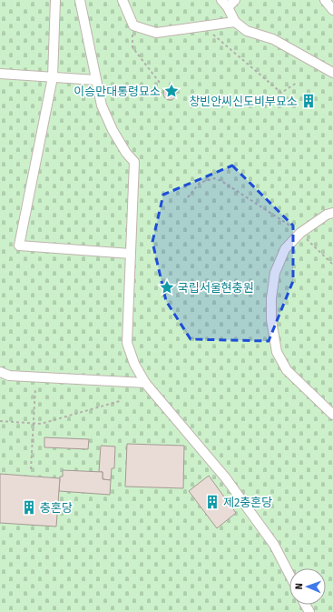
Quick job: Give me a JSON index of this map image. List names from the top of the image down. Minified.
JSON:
{"places":{"place":["이승만대통령묘소","국립서울현충원"],"building":["창빈안씨신도비부묘소","제2충혼당","충혼당"]},"north":"left"}
